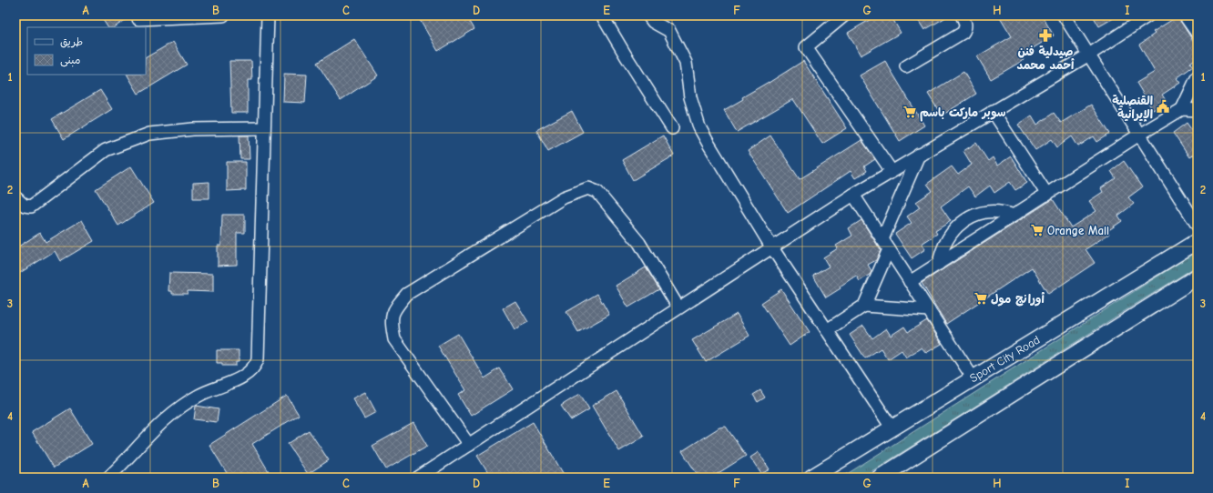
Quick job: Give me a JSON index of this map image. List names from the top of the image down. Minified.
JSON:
{"streets":{"main road":["Sport City Road"]},"places":{"pharmacy":["صيدلية فنن أحمد محمد"],"public building":["القنصلية الإيرانية"],"supermarket":["سوبر ماركت باسم","Orange Mall","أورانج مول"]},"legend":["طريق","مبنى"],"grid":{"columns":["A","B","C","D","E","F","G","H","I"],"rows":["1","2","3","4"]}}
